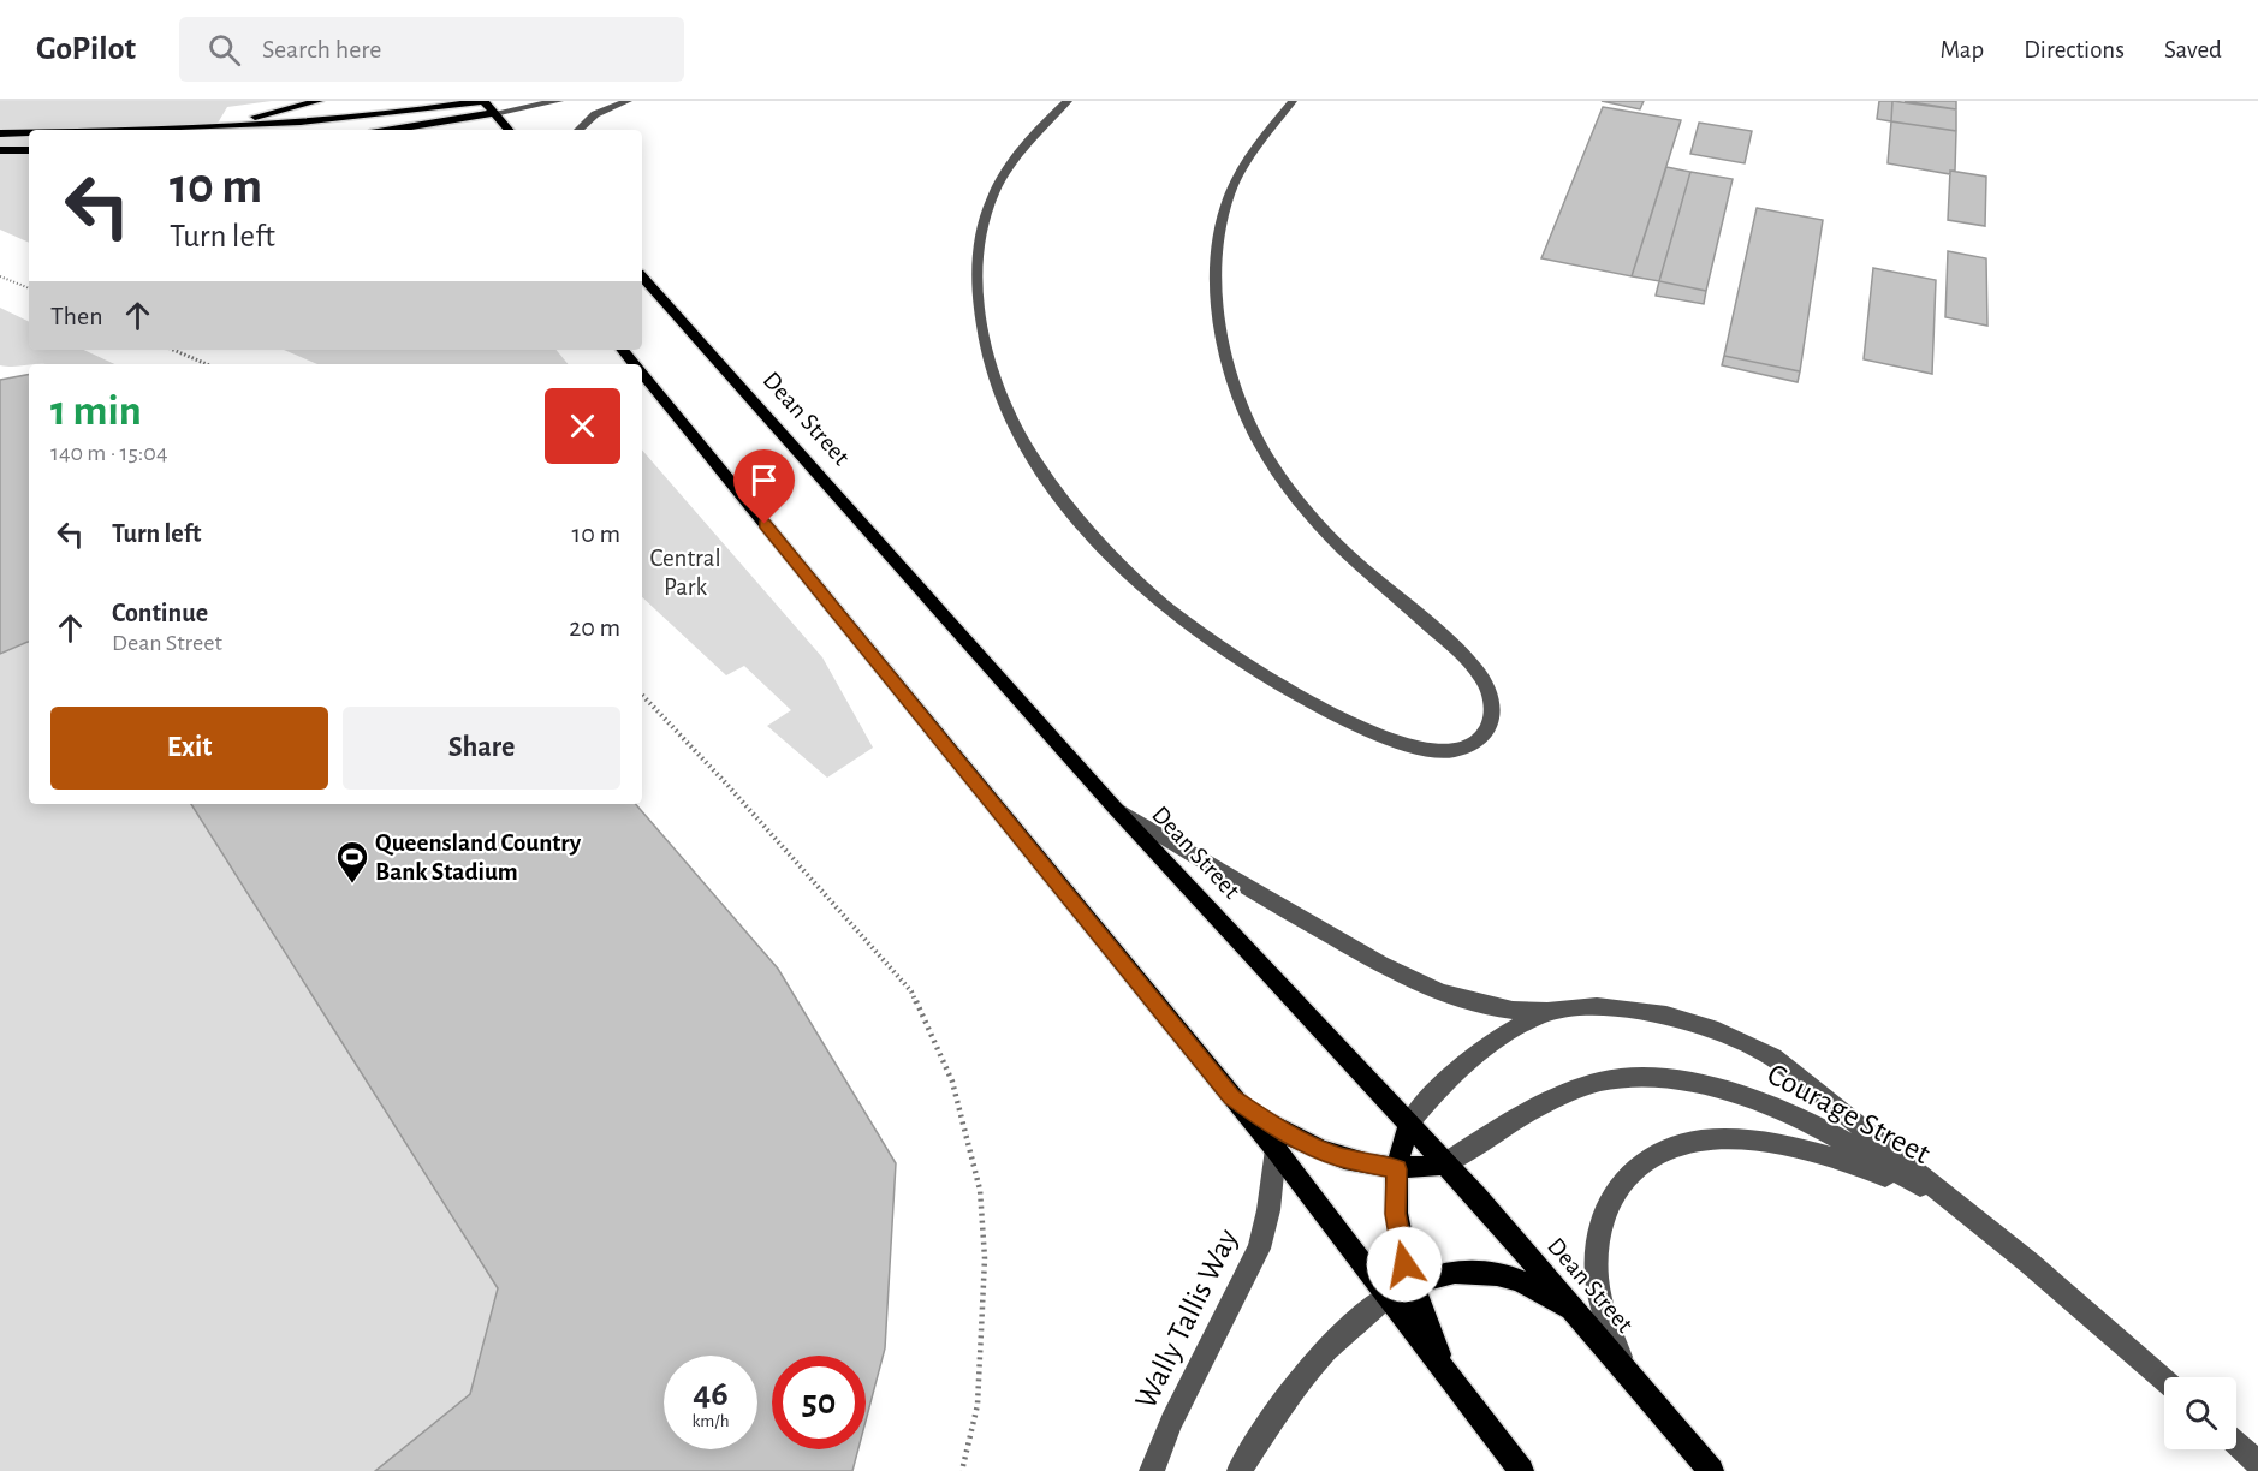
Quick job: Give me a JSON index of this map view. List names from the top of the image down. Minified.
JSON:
{"streets":{"main road":["Dean Street"],"street":["Courage Street","Wally Tallis Way"]},"crossings":[["Dean Street","Courage Street"]],"parks":["Central Park"],"places":{"sports":["Queensland Country Bank Stadium"]},"page":{"header":"GoPilot","search":"Search here","nav":["Map","Directions","Saved"],"turn":["10 m","Turn left"],"then":"Then","heading":["1 min","140 m · 15:04"],"list":[{"name":"Turn left","value":"10 m"},{"name":"Continue","note":"Dean Street","value":"20 m"}],"buttons":["Exit","Share"],"speed":"46 km/h","limit":"50"}}
